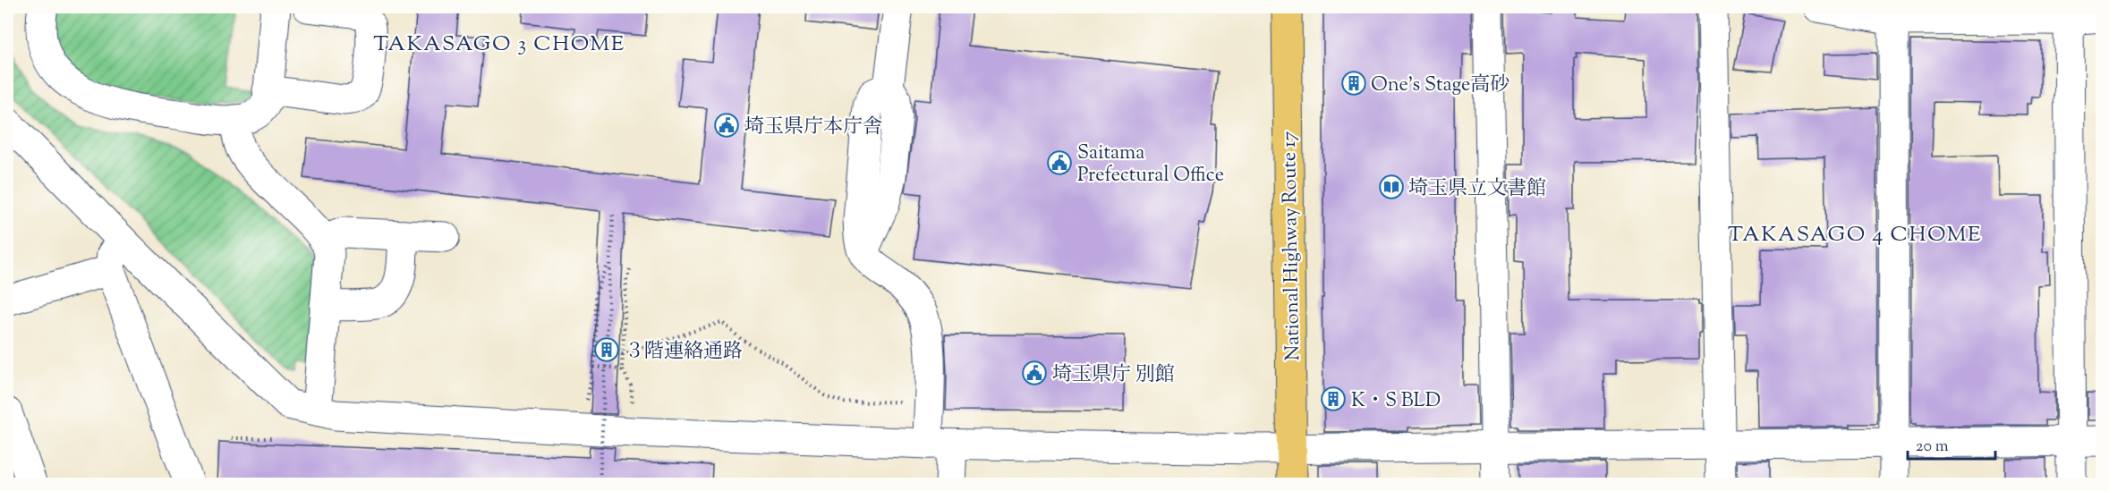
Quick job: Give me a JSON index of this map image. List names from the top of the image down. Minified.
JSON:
{"streets":{"highway":["National Highway Route 17"]},"districts":["TAKASAGO 3 CHOME","TAKASAGO 4 CHOME"],"places":{"building":["One's Stage高砂","３階連絡通路","K・S BLD"],"public building":["埼玉県庁本庁舎","Saitama Prefectural Office","埼玉県庁 別館"],"library":["埼玉県立文書館"]},"scale_bar":"20 m"}
